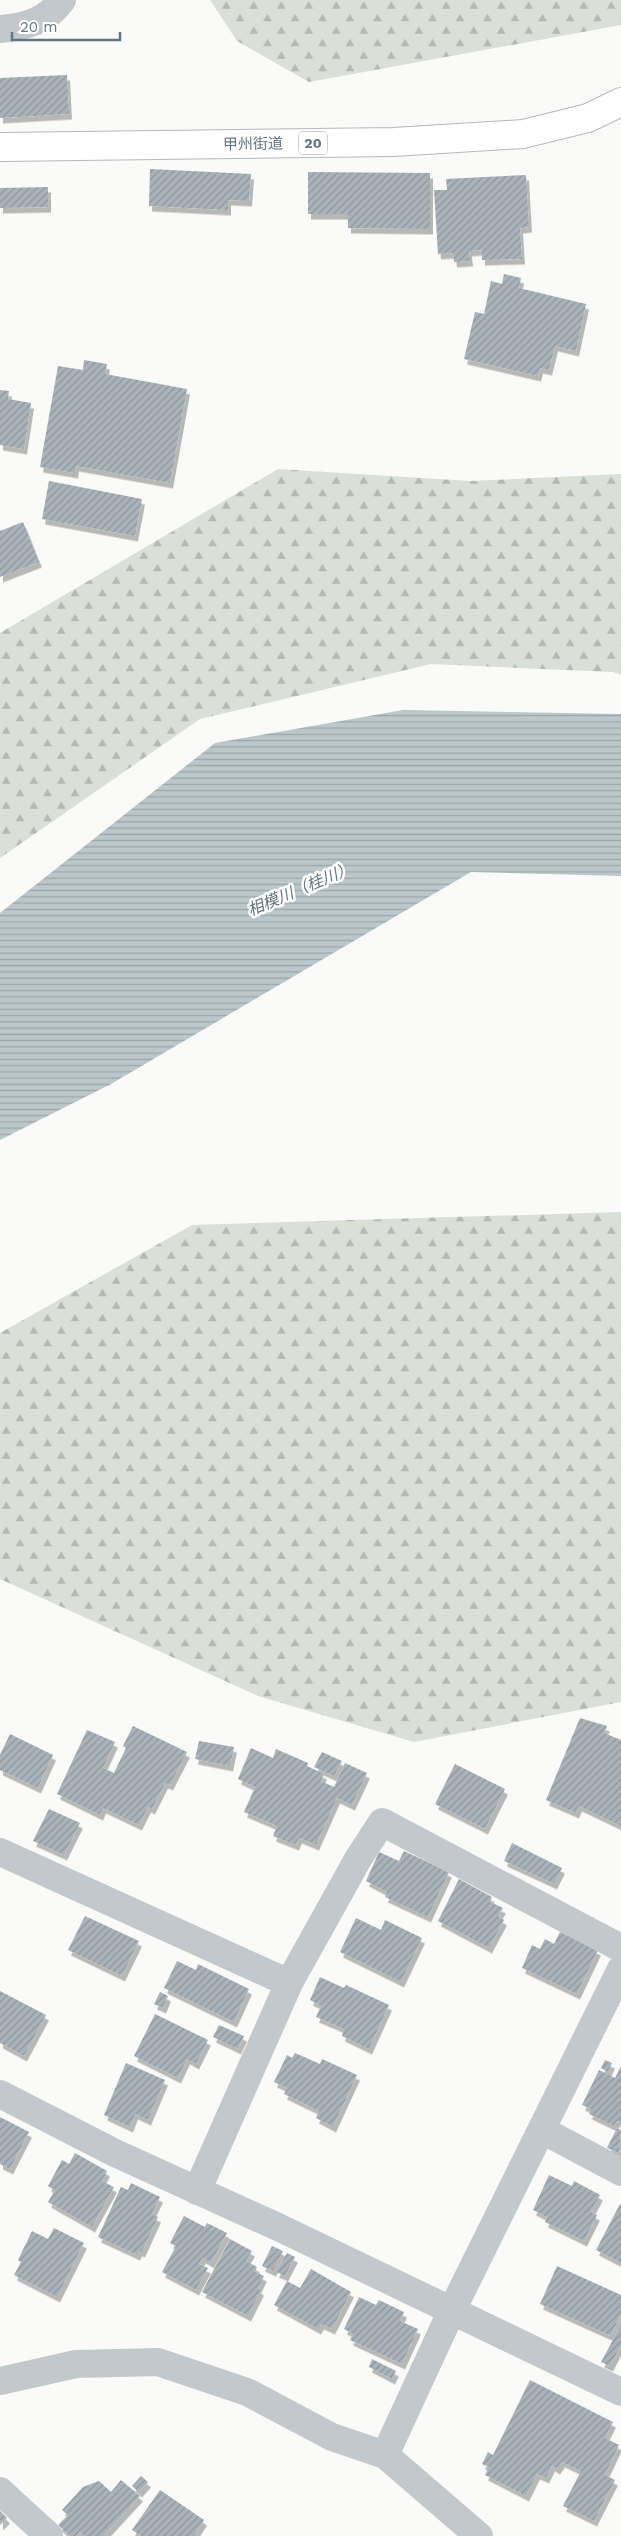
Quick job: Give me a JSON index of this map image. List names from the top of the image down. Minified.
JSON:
{"streets":{"highway":["20","甲州街道"]},"water":["相模川（桂川）"],"scale_bar":"20 m"}
